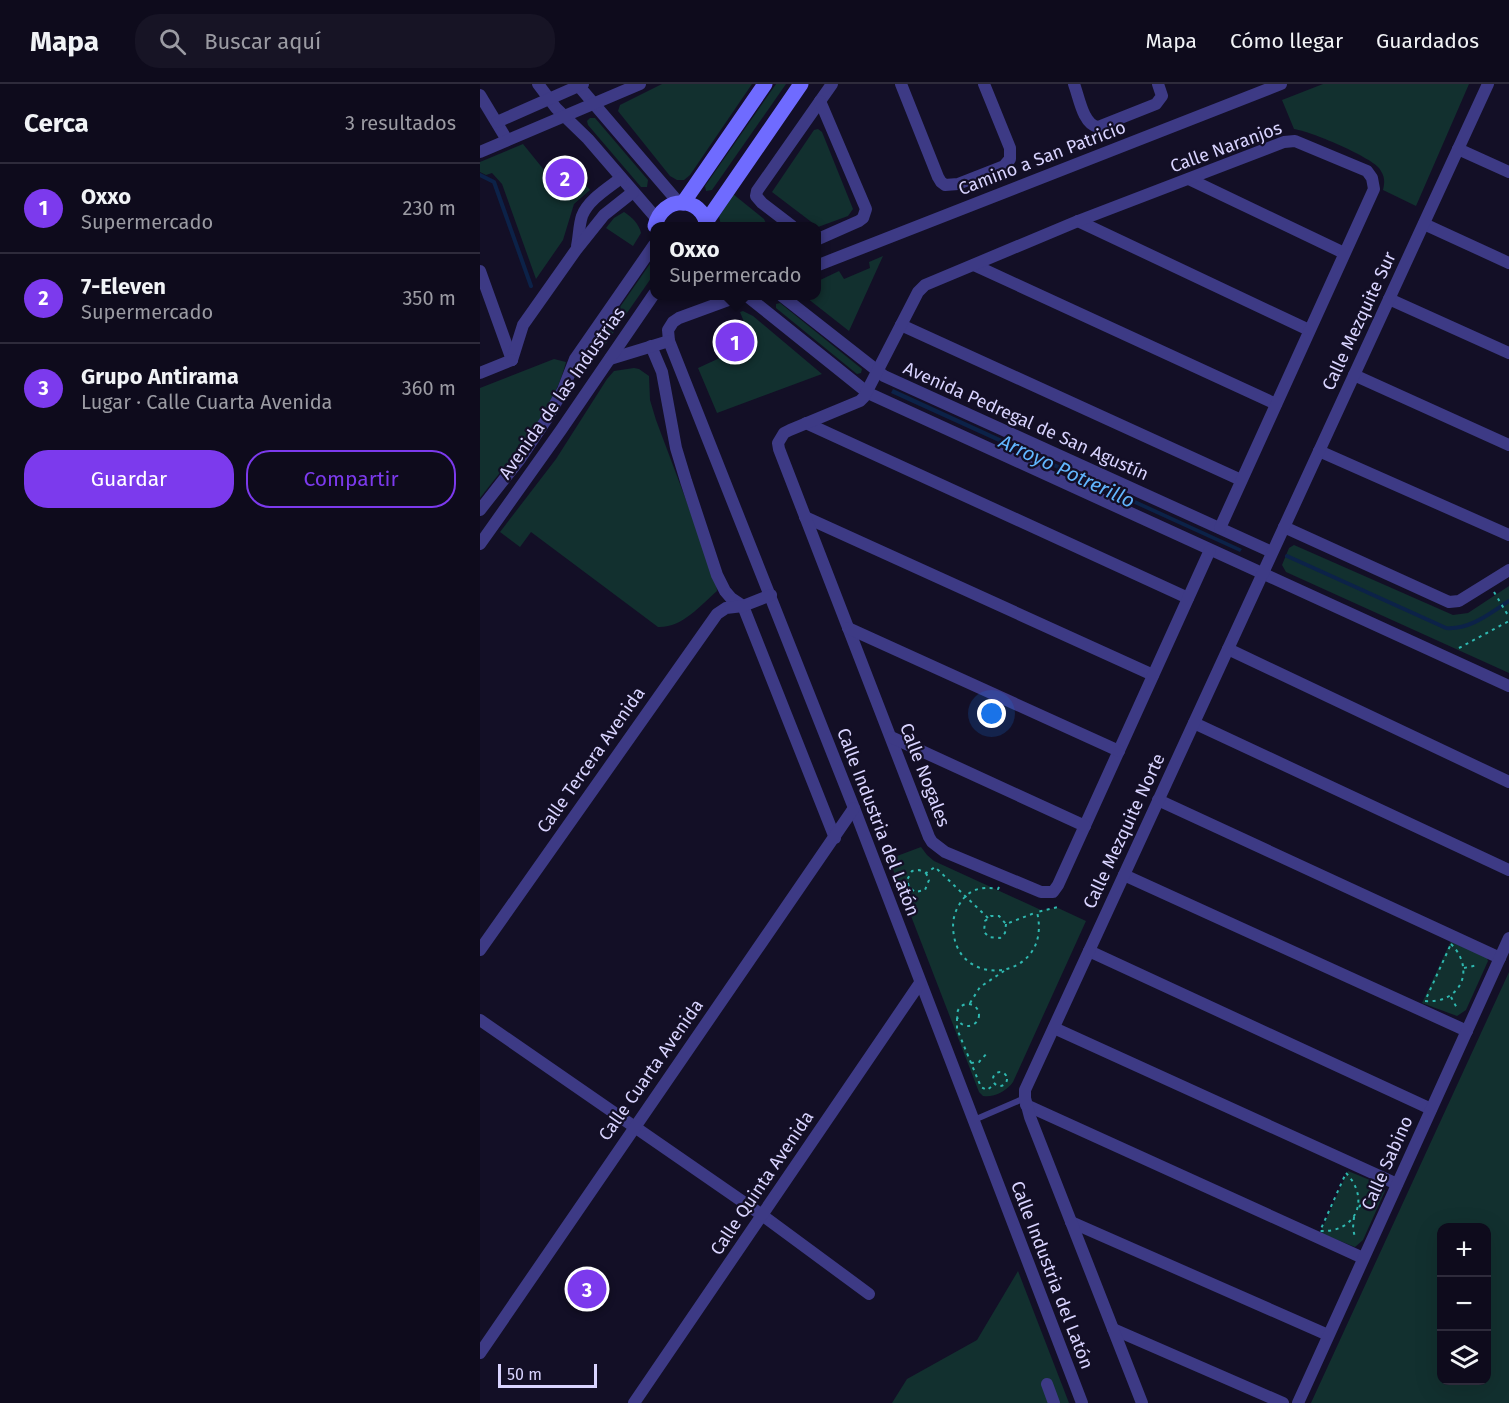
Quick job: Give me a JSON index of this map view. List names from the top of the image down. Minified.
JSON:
{"streets":{"street":["Calle Naranjos","Camino a San Patricio","Calle Mezquite Sur","Avenida de las Industrias","Avenida Pedregal de San Agustín","Calle Tercera Avenida","Calle Nogales","Calle Industria del Latón","Calle Mezquite Norte","Calle Cuarta Avenida","Calle Sabino","Calle Quinta Avenida"]},"crossings":[["Calle Naranjos","Avenida Pedregal de San Agustín"],["Calle Naranjos","Calle Nogales"],["Calle Mezquite Sur","Avenida Pedregal de San Agustín"],["Calle Mezquite Sur","Calle Mezquite Norte"],["Calle Tercera Avenida","Calle Industria del Latón"],["Calle Industria del Latón","Calle Cuarta Avenida"],["Calle Industria del Latón","Calle Quinta Avenida"]],"water":["Arroyo Potrerillo"],"scale_bar":"50 m","page":{"header":"Mapa","search":"Buscar aquí","nav":["Mapa","Cómo llegar","Guardados"],"heading":["Cerca","3 resultados"],"pins":["2","1","3"],"list":[{"mark":"1","name":"Oxxo","note":"Supermercado","value":"230 m"},{"mark":"2","name":"7-Eleven","note":"Supermercado","value":"350 m"},{"mark":"3","name":"Grupo Antirama","note":"Lugar · Calle Cuarta Avenida","value":"360 m"}],"popup":["Oxxo","Supermercado"],"buttons":["Guardar","Compartir"],"map_buttons":["+","−"],"scale":"50 m"}}
